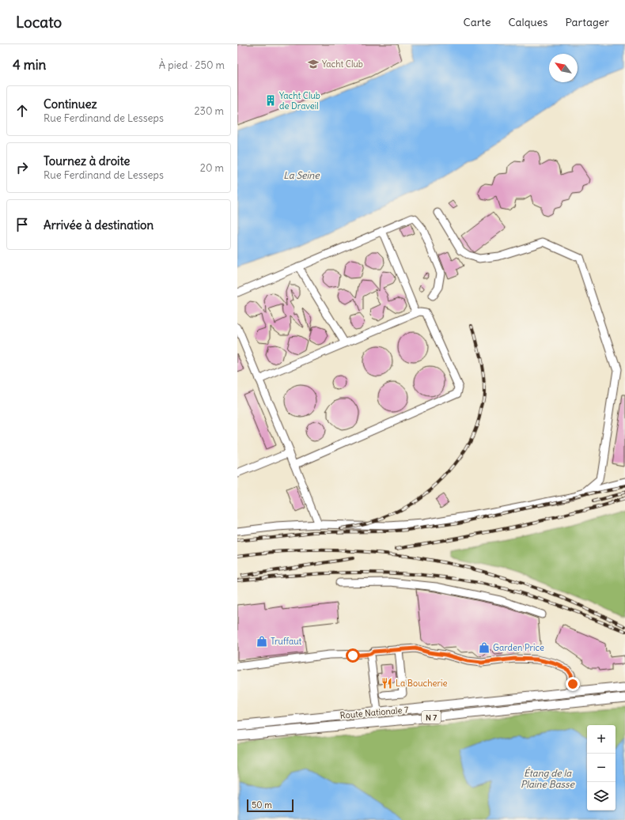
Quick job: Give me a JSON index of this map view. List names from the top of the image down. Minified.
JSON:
{"streets":{"main road":["Route Nationale 7","N 7"]},"water":["La Seine","Étang de la Plaine Basse"],"places":{"school or university":["Yacht Club"],"building":["Yacht Club de Draveil"],"shop":["Truffaut","Garden Price"],"restaurant":["La Boucherie"]},"scale_bar":"50 m","north":"top left","page":{"header":"Locato","nav":["Carte","Calques","Partager"],"heading":["4 min","À pied · 250 m"],"list":[["Continuez","Rue Ferdinand de Lesseps","230 m"],["Tournez à droite","Rue Ferdinand de Lesseps","20 m"],"Arrivée à destination"],"map_buttons":["+","−"],"scale":"50 m"}}
